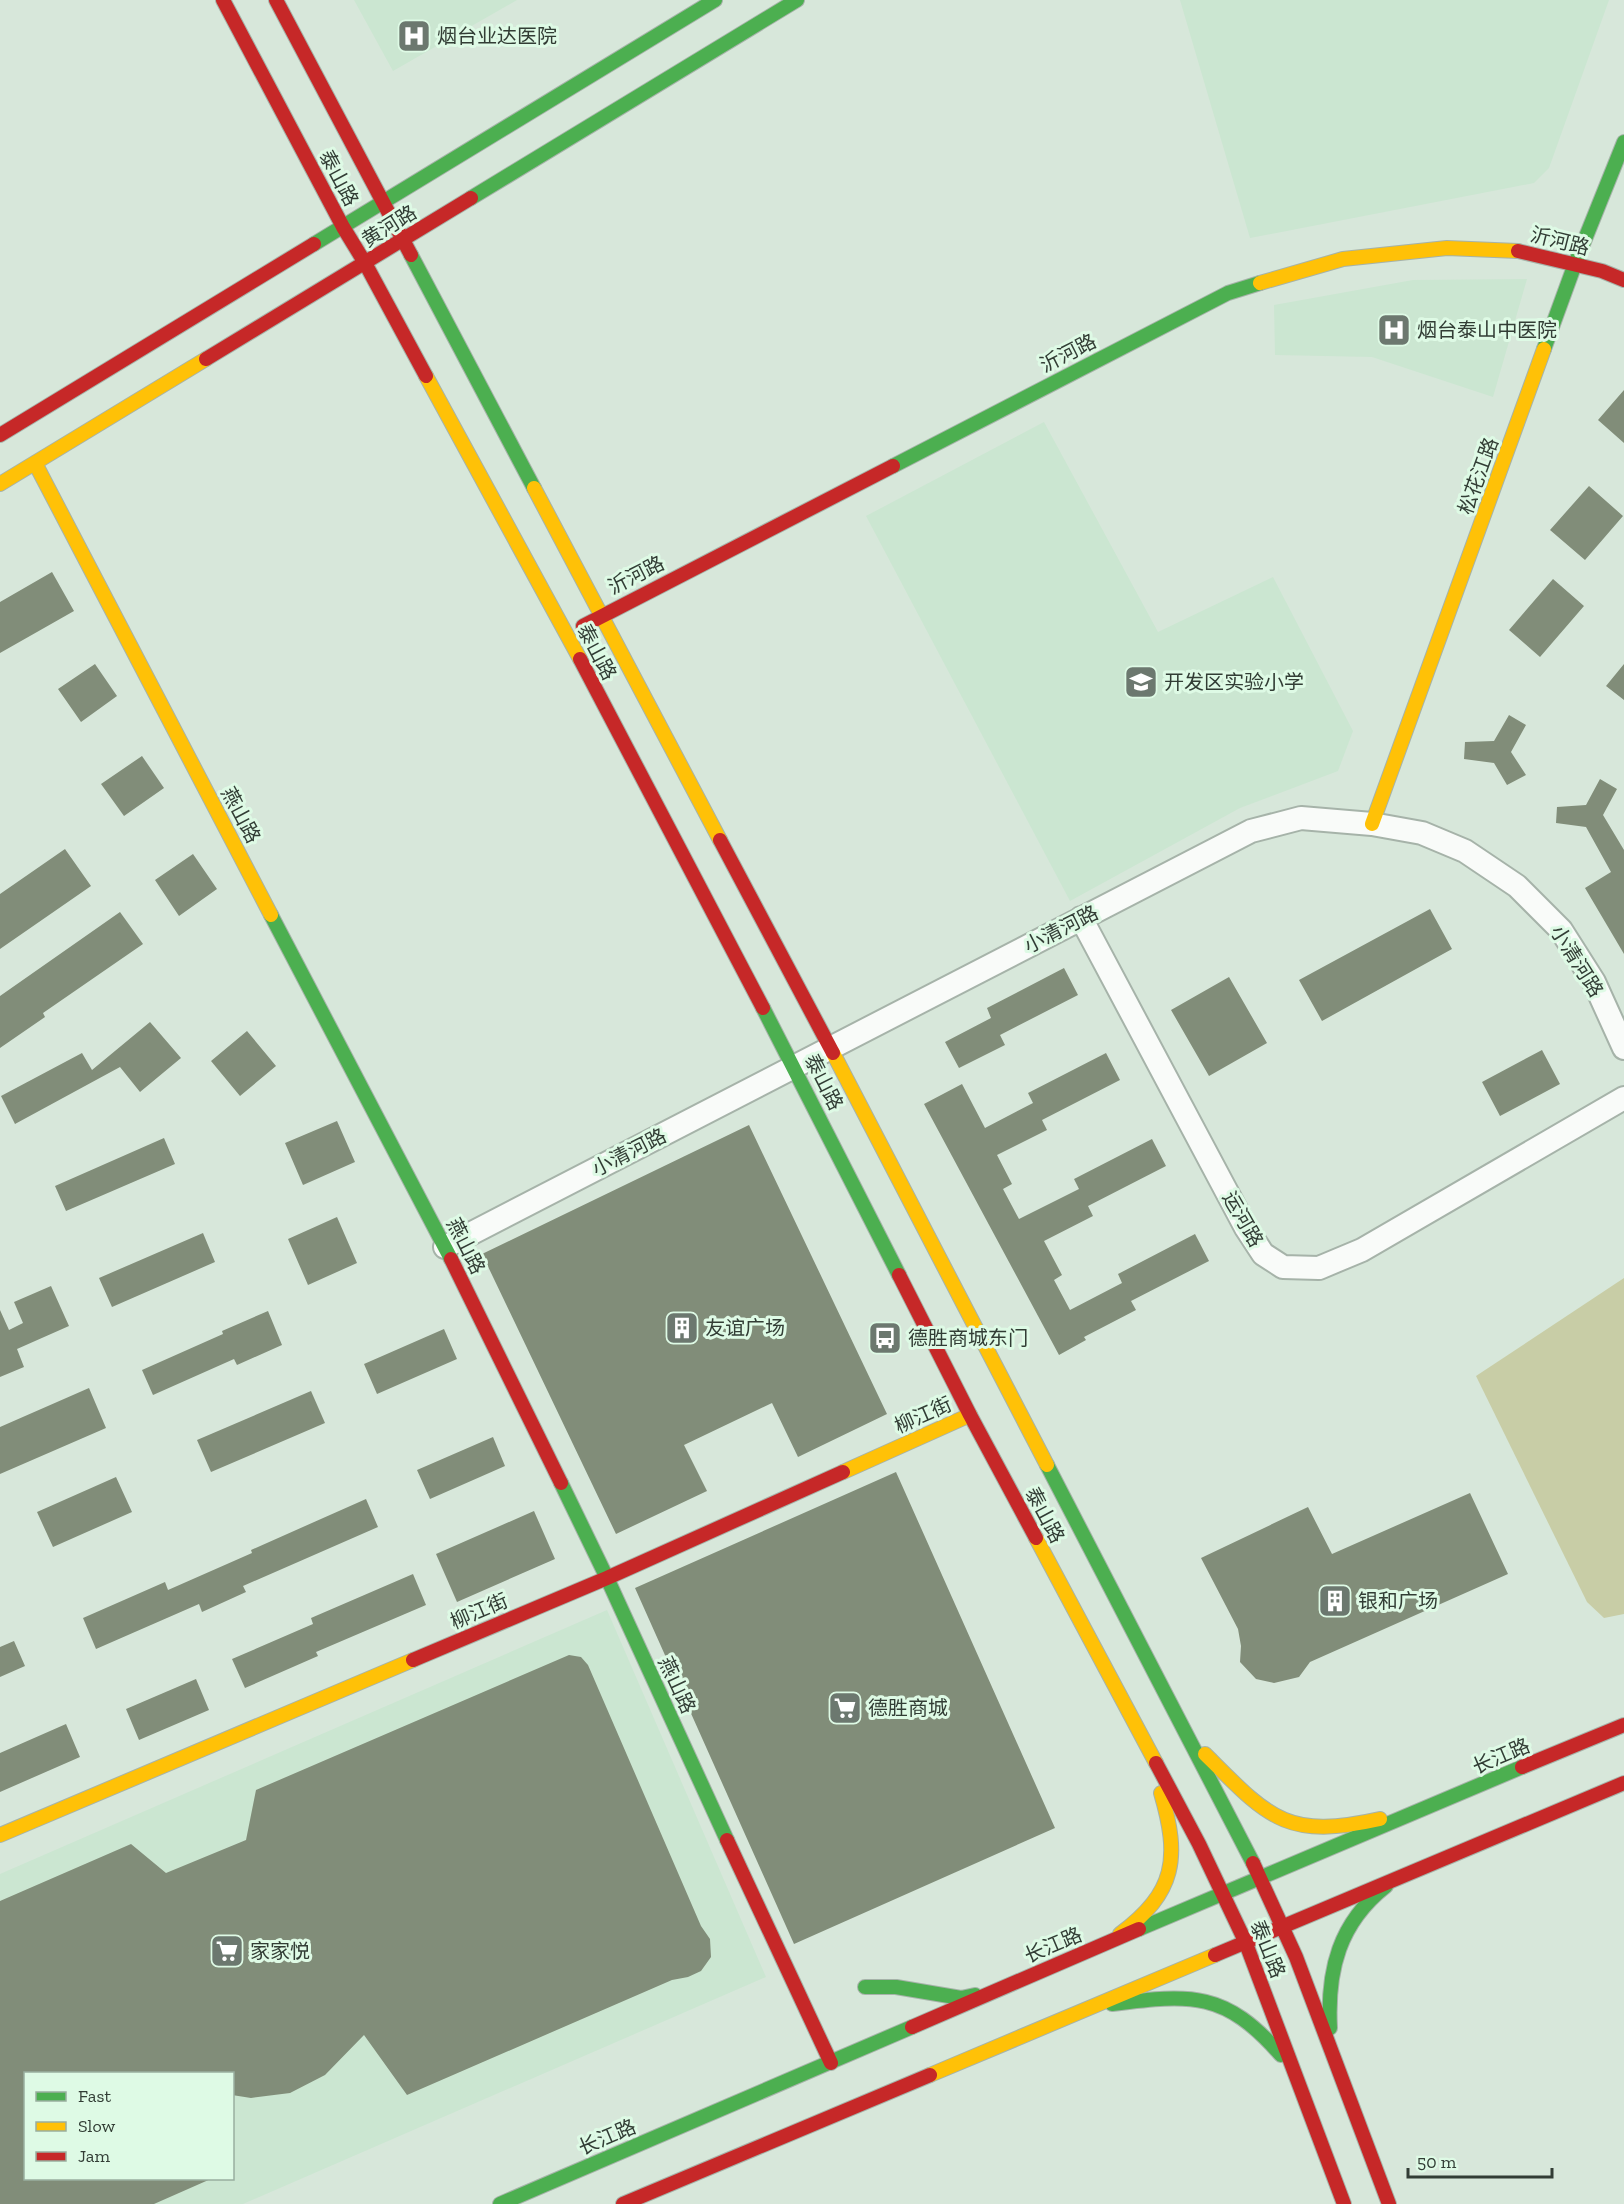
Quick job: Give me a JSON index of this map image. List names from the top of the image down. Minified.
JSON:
{"streets":{"main road":["泰山路","黄河路","沂河路","松花江路","燕山路","柳江街","长江路"],"street":["小清河路","运河路"]},"crossings":[["泰山路","黄河路"],["泰山路","沂河路"],["泰山路","小清河路"],["泰山路","柳江街"],["泰山路","长江路"],["黄河路","燕山路"],["沂河路","松花江路"],["松花江路","小清河路"],["燕山路","小清河路"],["燕山路","柳江街"],["燕山路","长江路"],["小清河路","运河路"]],"places":{"hospital":["烟台业达医院","烟台泰山中医院"],"school or university":["开发区实验小学"],"building":["友谊广场","银和广场"],"bus stop":["德胜商城东门"],"supermarket":["德胜商城","家家悦"]},"legend":["Fast","Slow","Jam"],"scale_bar":"50 m"}
